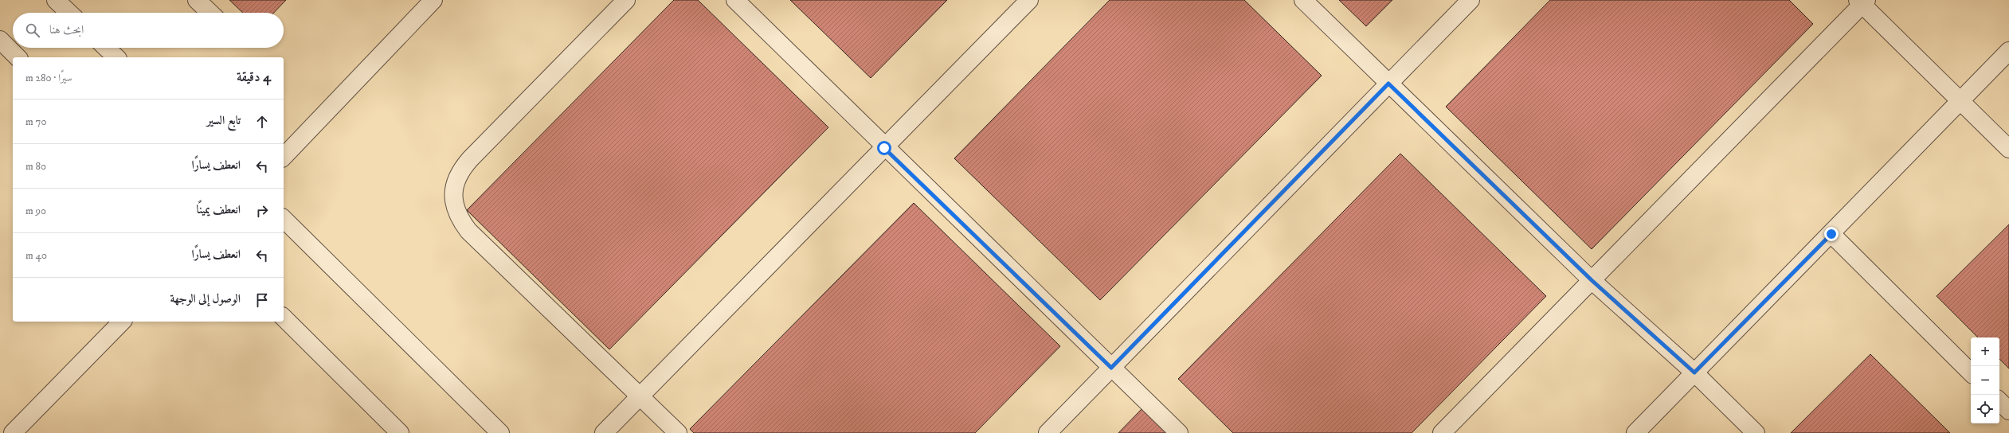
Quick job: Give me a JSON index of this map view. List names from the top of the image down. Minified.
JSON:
{"page":{"search":"ابحث هنا","heading":["4 دقيقة","سيرًا · 280 m"],"list":[["تابع السير","70 m"],["انعطف يسارًا","80 m"],["انعطف يمينًا","90 m"],["انعطف يسارًا","40 m"],"الوصول إلى الوجهة"],"map_buttons":["+","−"]}}
